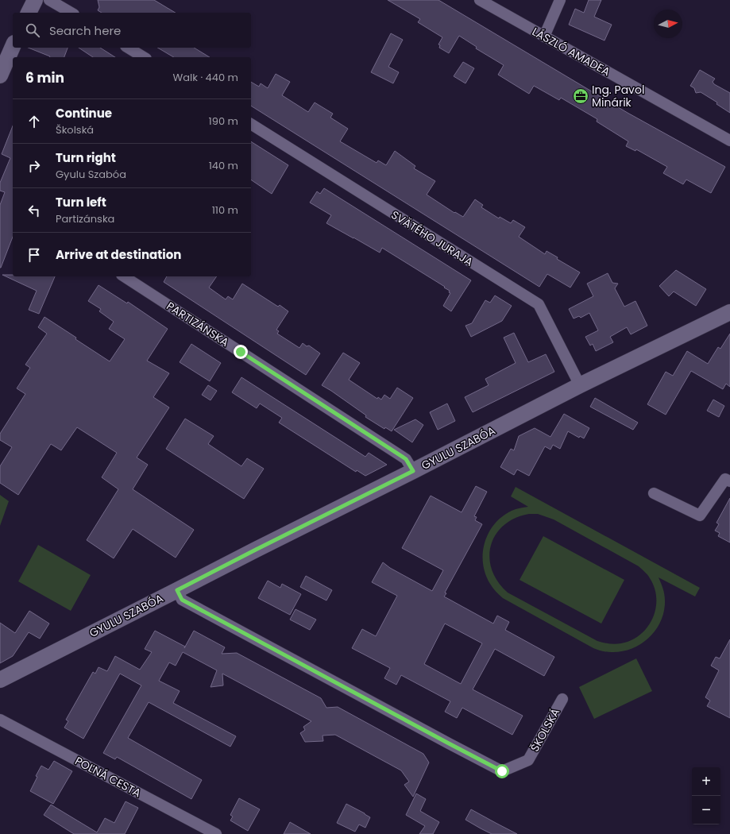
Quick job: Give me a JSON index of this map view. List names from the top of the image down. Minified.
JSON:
{"streets":{"street":["LÁSZLÓ AMADEA","SVÄTÉHO JURAJA","PARTIZÁNSKA","GYULU SZABÓA","ŠKOLSKÁ","POĽNÁ CESTA"]},"crossings":[["SVÄTÉHO JURAJA","GYULU SZABÓA"],["PARTIZÁNSKA","GYULU SZABÓA"],["GYULU SZABÓA","ŠKOLSKÁ"]],"places":{"office":["Ing. Pavol Minárik"]},"north":"right","page":{"search":"Search here","heading":["6 min","Walk · 440 m"],"list":[["Continue","Školská","190 m"],["Turn right","Gyulu Szabóa","140 m"],["Turn left","Partizánska","110 m"],"Arrive at destination"],"map_buttons":["+","−"]}}
